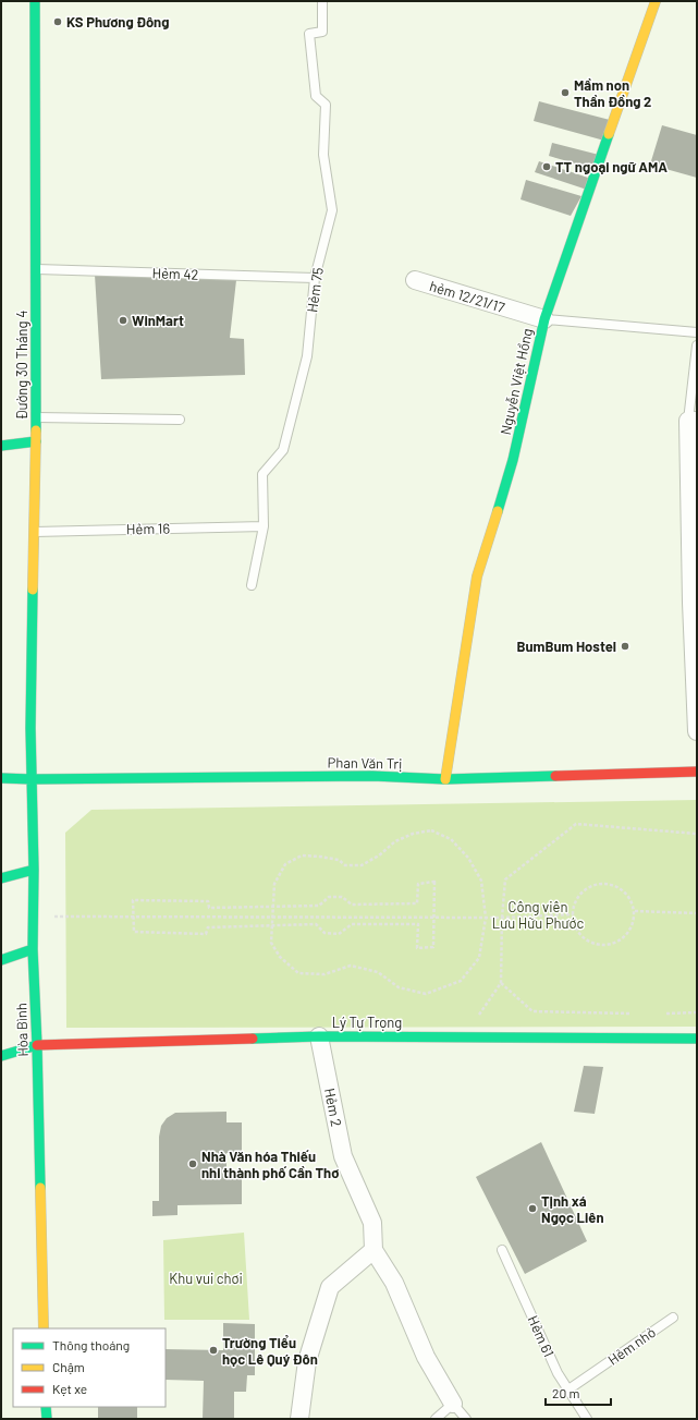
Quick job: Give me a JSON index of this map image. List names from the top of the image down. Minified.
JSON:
{"streets":{"street":["hẻm 12/21/17","Đường 30 Tháng 4","Nguyễn Việt Hồng","Phan Văn Trị","Lý Tự Trọng","Hòa Bình","Hẻm 2"],"lane":["Hẻm 42","Hẻm 75","Hẻm 16","Hẻm 61","Hẻm nhỏ"]},"crossings":[["Hẻm 42","Hẻm 75"],["Hẻm 42","Đường 30 Tháng 4"],["Hẻm 75","Hẻm 16"],["hẻm 12/21/17","Nguyễn Việt Hồng"],["Đường 30 Tháng 4","Hẻm 16"],["Đường 30 Tháng 4","Hòa Bình"],["Nguyễn Việt Hồng","Phan Văn Trị"],["Phan Văn Trị","Hòa Bình"],["Lý Tự Trọng","Hòa Bình"],["Lý Tự Trọng","Hẻm 2"],["Hẻm 61","Hẻm nhỏ"]],"parks":["Công viên Lưu Hữu Phước","Khu vui chơi"],"places":["KS Phương Đông","Mầm non Thần Đồng 2","TT ngoại ngữ AMA","WinMart","BumBum Hostel","Nhà Văn hóa Thiếu nhi thành phố Cần Thơ","Tịnh xá Ngọc Liên","Trường Tiểu học Lê Quý Đôn"],"legend":["Thông thoáng","Chậm","Kẹt xe"],"scale_bar":"20 m"}
